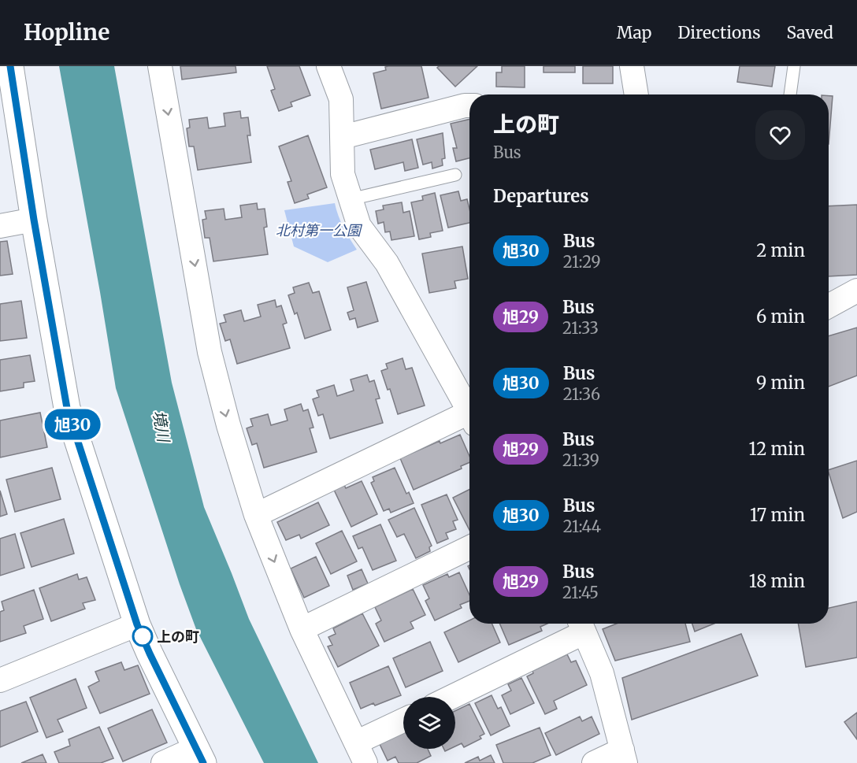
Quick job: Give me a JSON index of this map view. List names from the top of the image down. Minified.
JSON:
{"water":["境川"],"parks":["北村第一公園"],"places":["上の町"],"lines":["bus line 旭30"],"page":{"header":"Hopline","nav":["Map","Directions","Saved"],"on_map":"旭30","heading":[["上の町","Bus"],"Departures"],"list":[{"mark":"旭30","name":"Bus","note":"21:29","value":"2 min"},{"mark":"旭29","name":"Bus","note":"21:33","value":"6 min"},{"mark":"旭30","name":"Bus","note":"21:36","value":"9 min"},{"mark":"旭29","name":"Bus","note":"21:39","value":"12 min"},{"mark":"旭30","name":"Bus","note":"21:44","value":"17 min"},{"mark":"旭29","name":"Bus","note":"21:45","value":"18 min"}]}}
